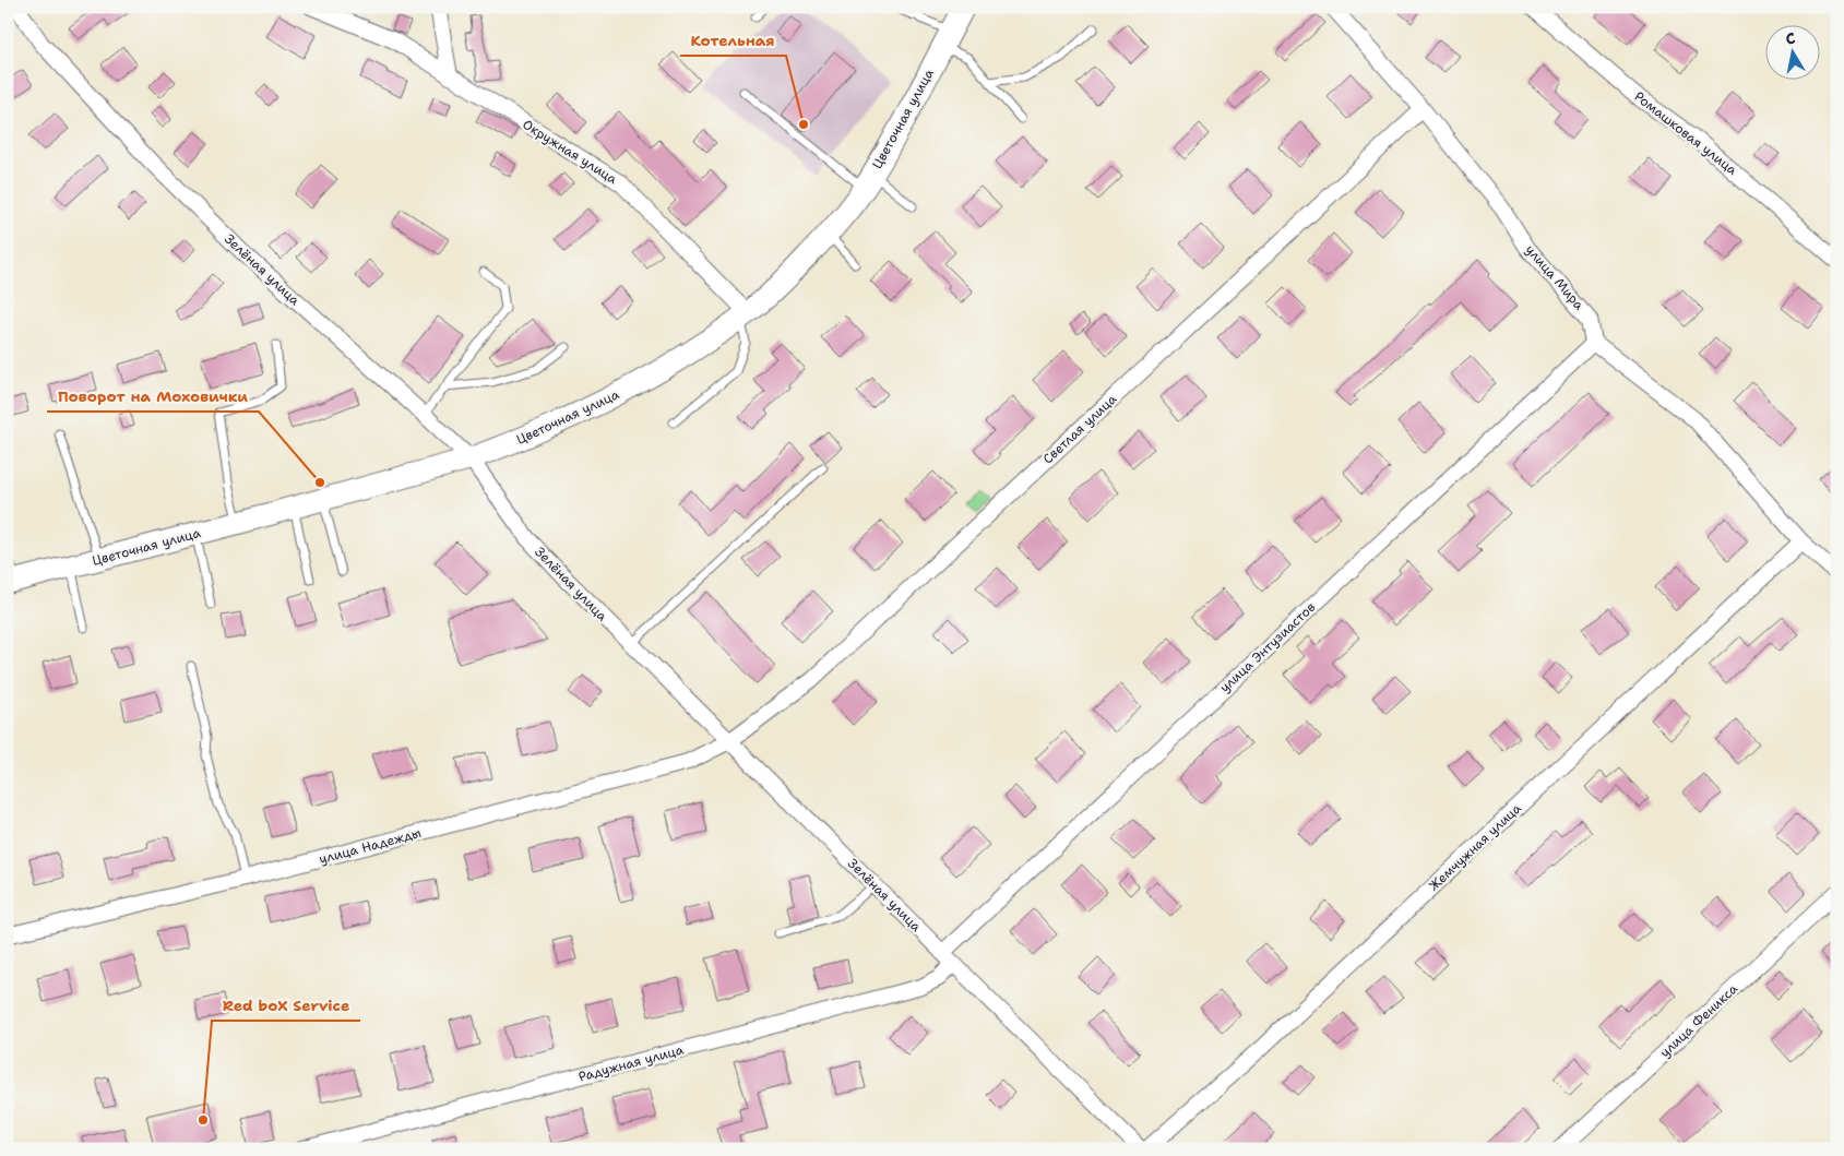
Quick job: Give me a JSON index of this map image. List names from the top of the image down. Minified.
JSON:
{"streets":{"main road":["Цветочная улица"],"street":["Ромашковая улица","Окружная улица","Зелёная улица","улица Мира","Светлая улица","улица Энтузиастов","улица Надежды","Жемчужная улица","улица Феникса","Радужная улица"]},"crossings":[["Цветочная улица","Окружная улица"],["Цветочная улица","Зелёная улица"],["Зелёная улица","Светлая улица"],["Зелёная улица","улица Энтузиастов"],["Зелёная улица","улица Надежды"],["Зелёная улица","Радужная улица"],["улица Мира","Светлая улица"],["улица Мира","улица Энтузиастов"],["Светлая улица","улица Надежды"]],"places":["Котельная","Поворот на Моховички","Red boX Service"],"north":"top"}
